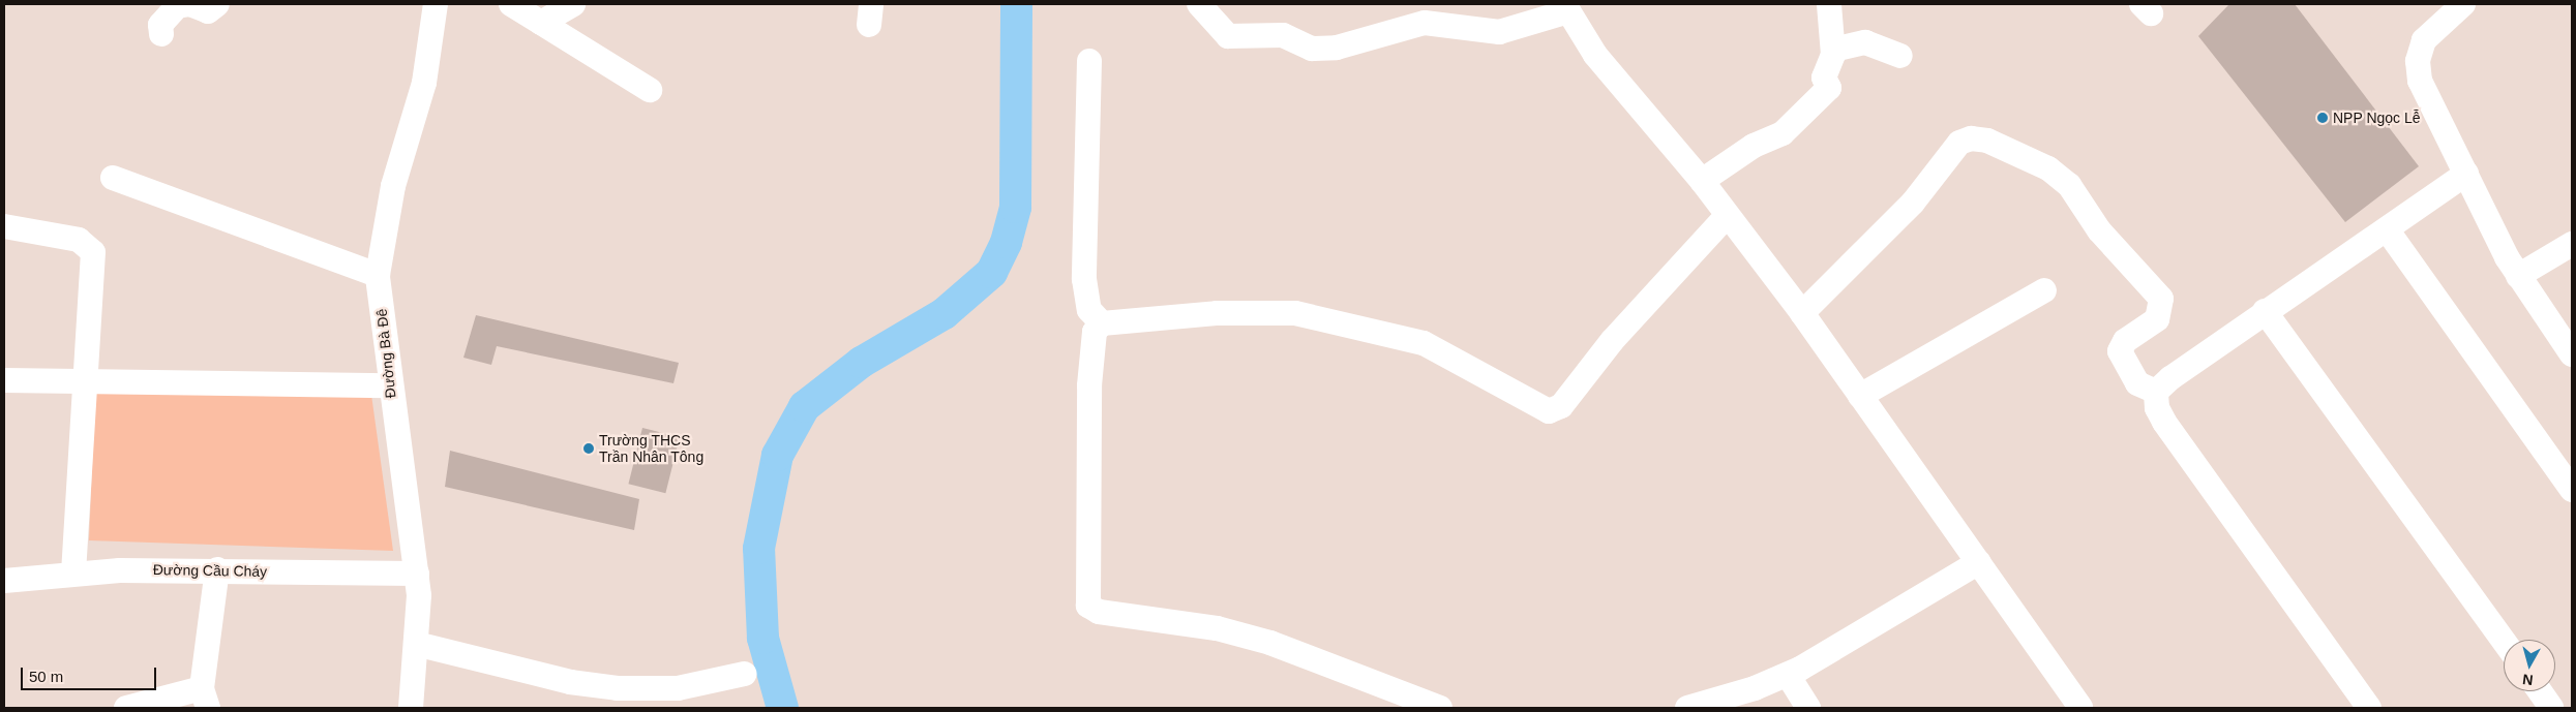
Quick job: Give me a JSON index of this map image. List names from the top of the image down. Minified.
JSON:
{"streets":{"street":["Đường Bà Đê","Đường Cầu Cháy"]},"crossings":[["Đường Bà Đê","Đường Cầu Cháy"]],"places":["NPP Ngọc Lễ","Trường THCS Trần Nhân Tông"],"scale_bar":"50 m","north":"bottom"}
